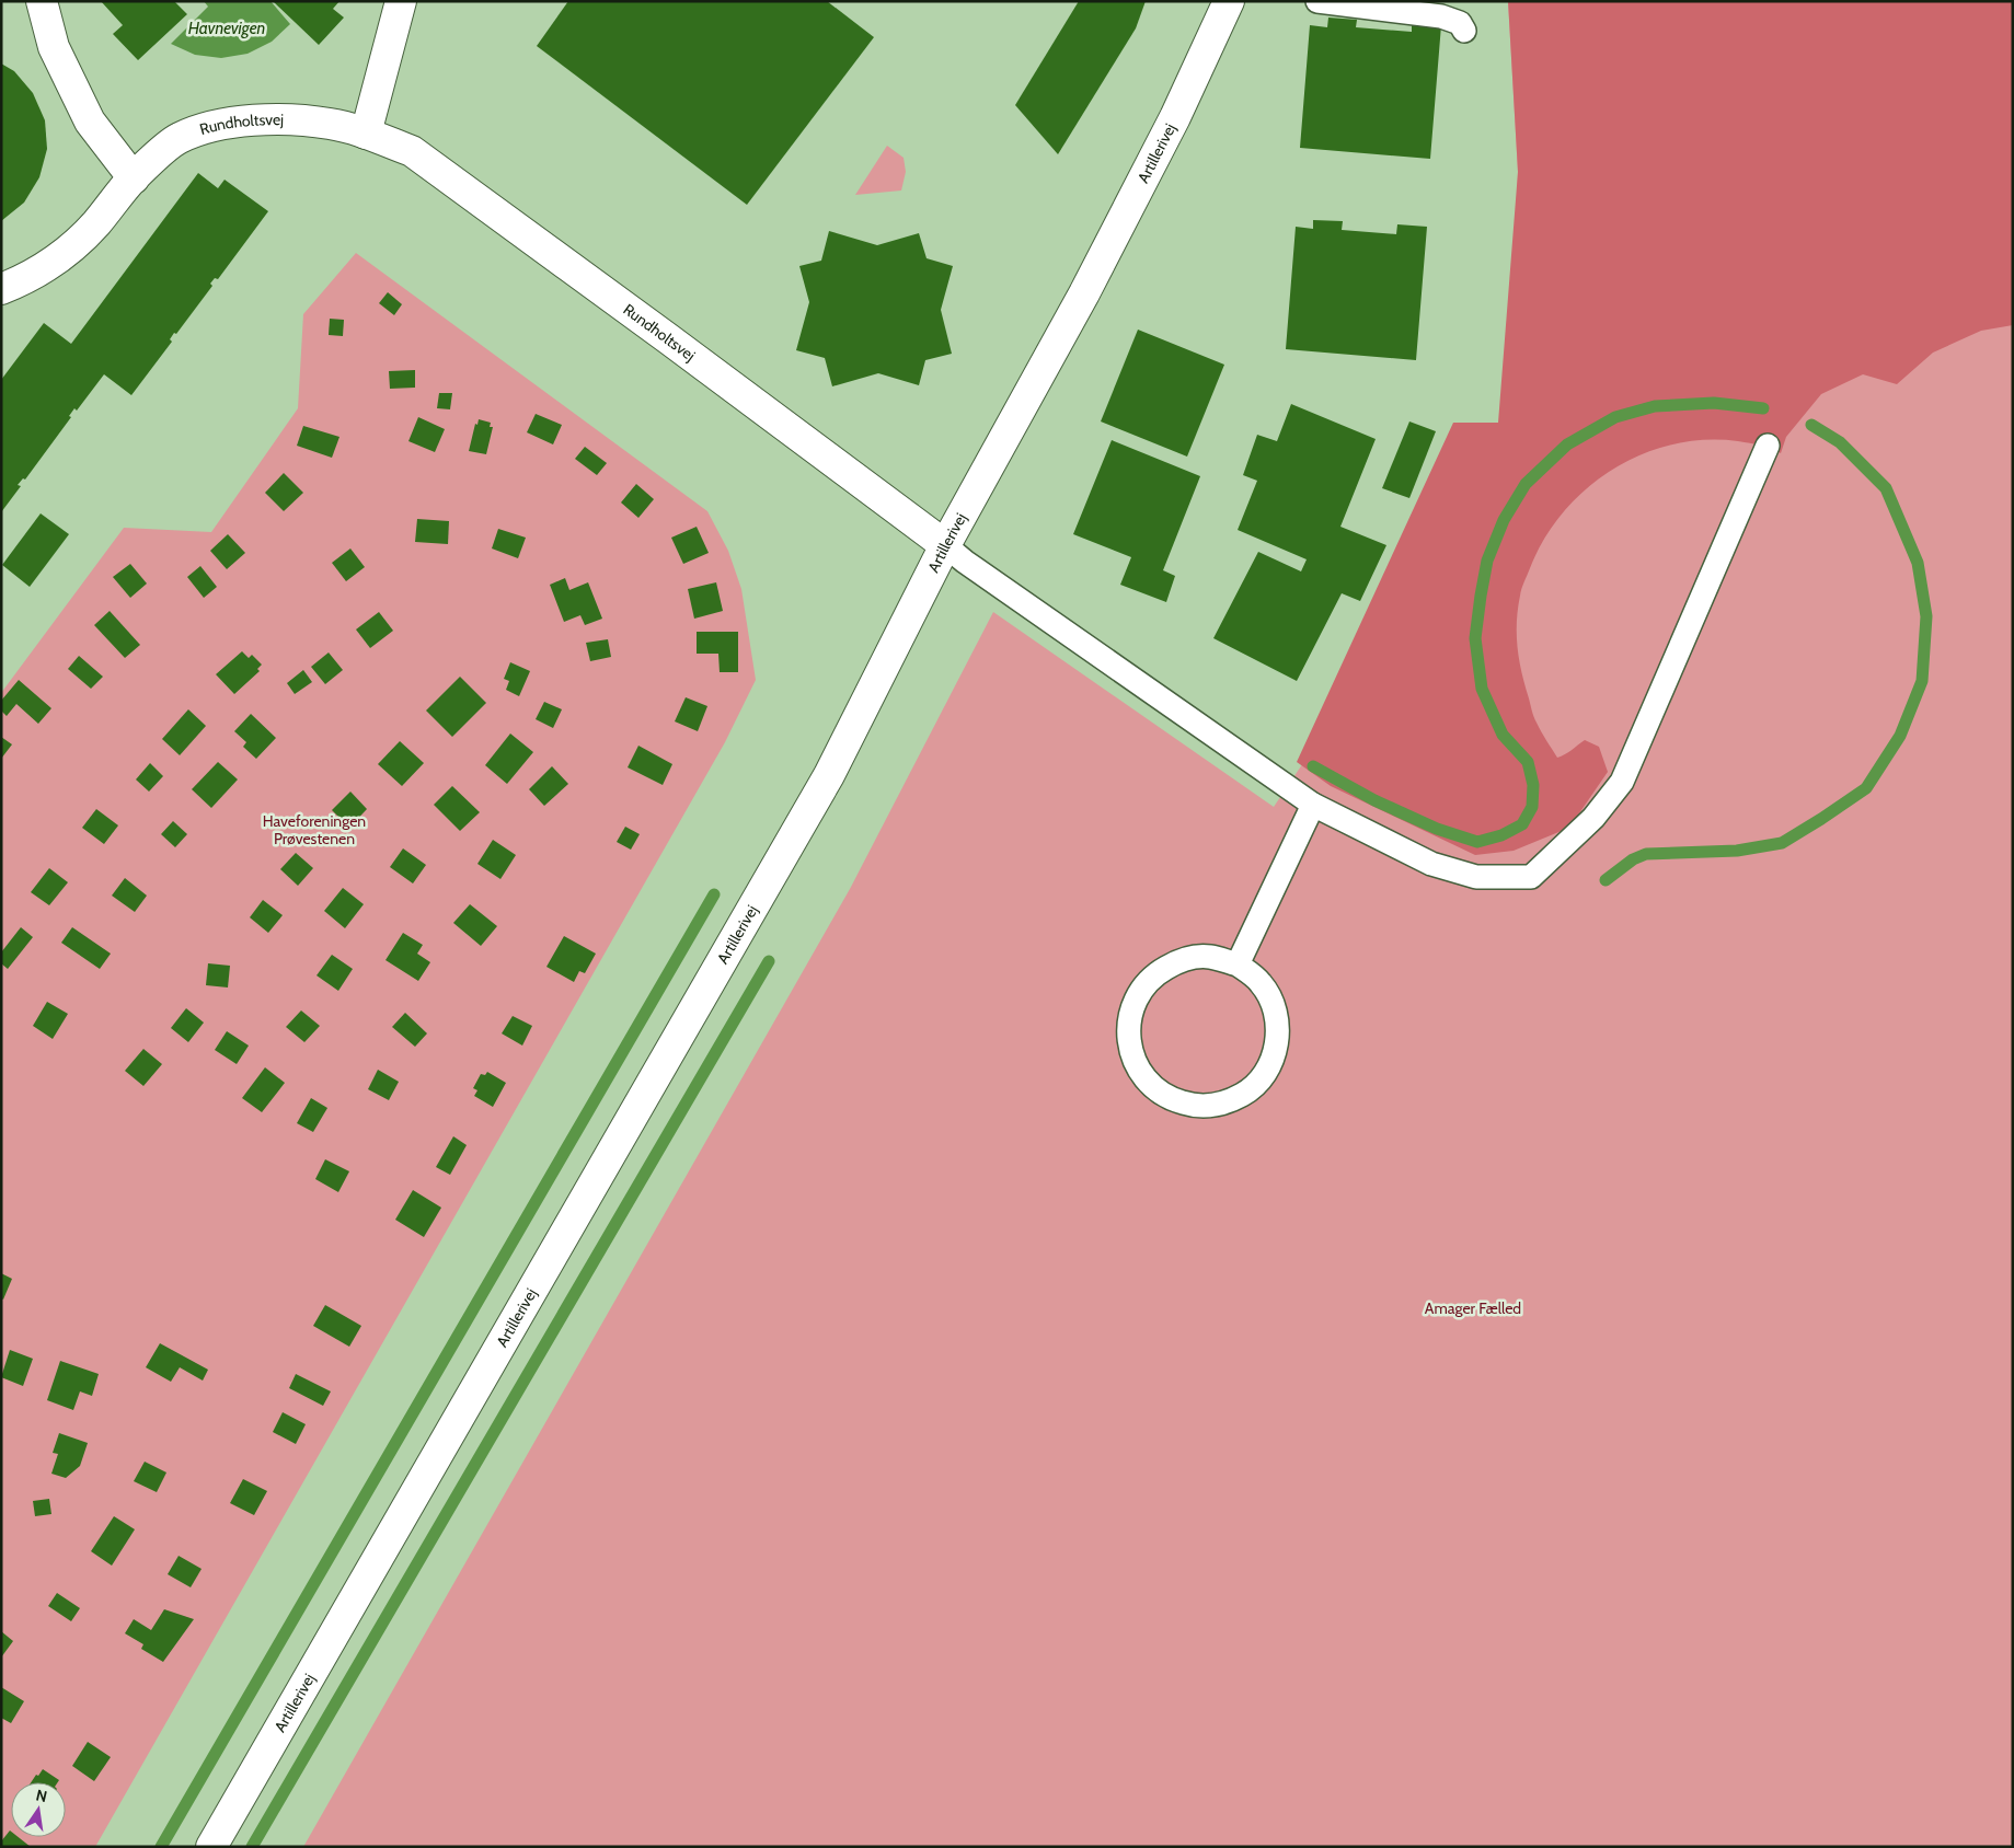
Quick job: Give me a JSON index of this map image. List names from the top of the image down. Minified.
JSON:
{"streets":{"street":["Rundholtsvej","Artillerivej"]},"crossings":[["Rundholtsvej","Artillerivej"]],"water":["Havnevigen"],"parks":["Haveforeningen Prøvestenen","Amager Fælled"],"north":"top"}
